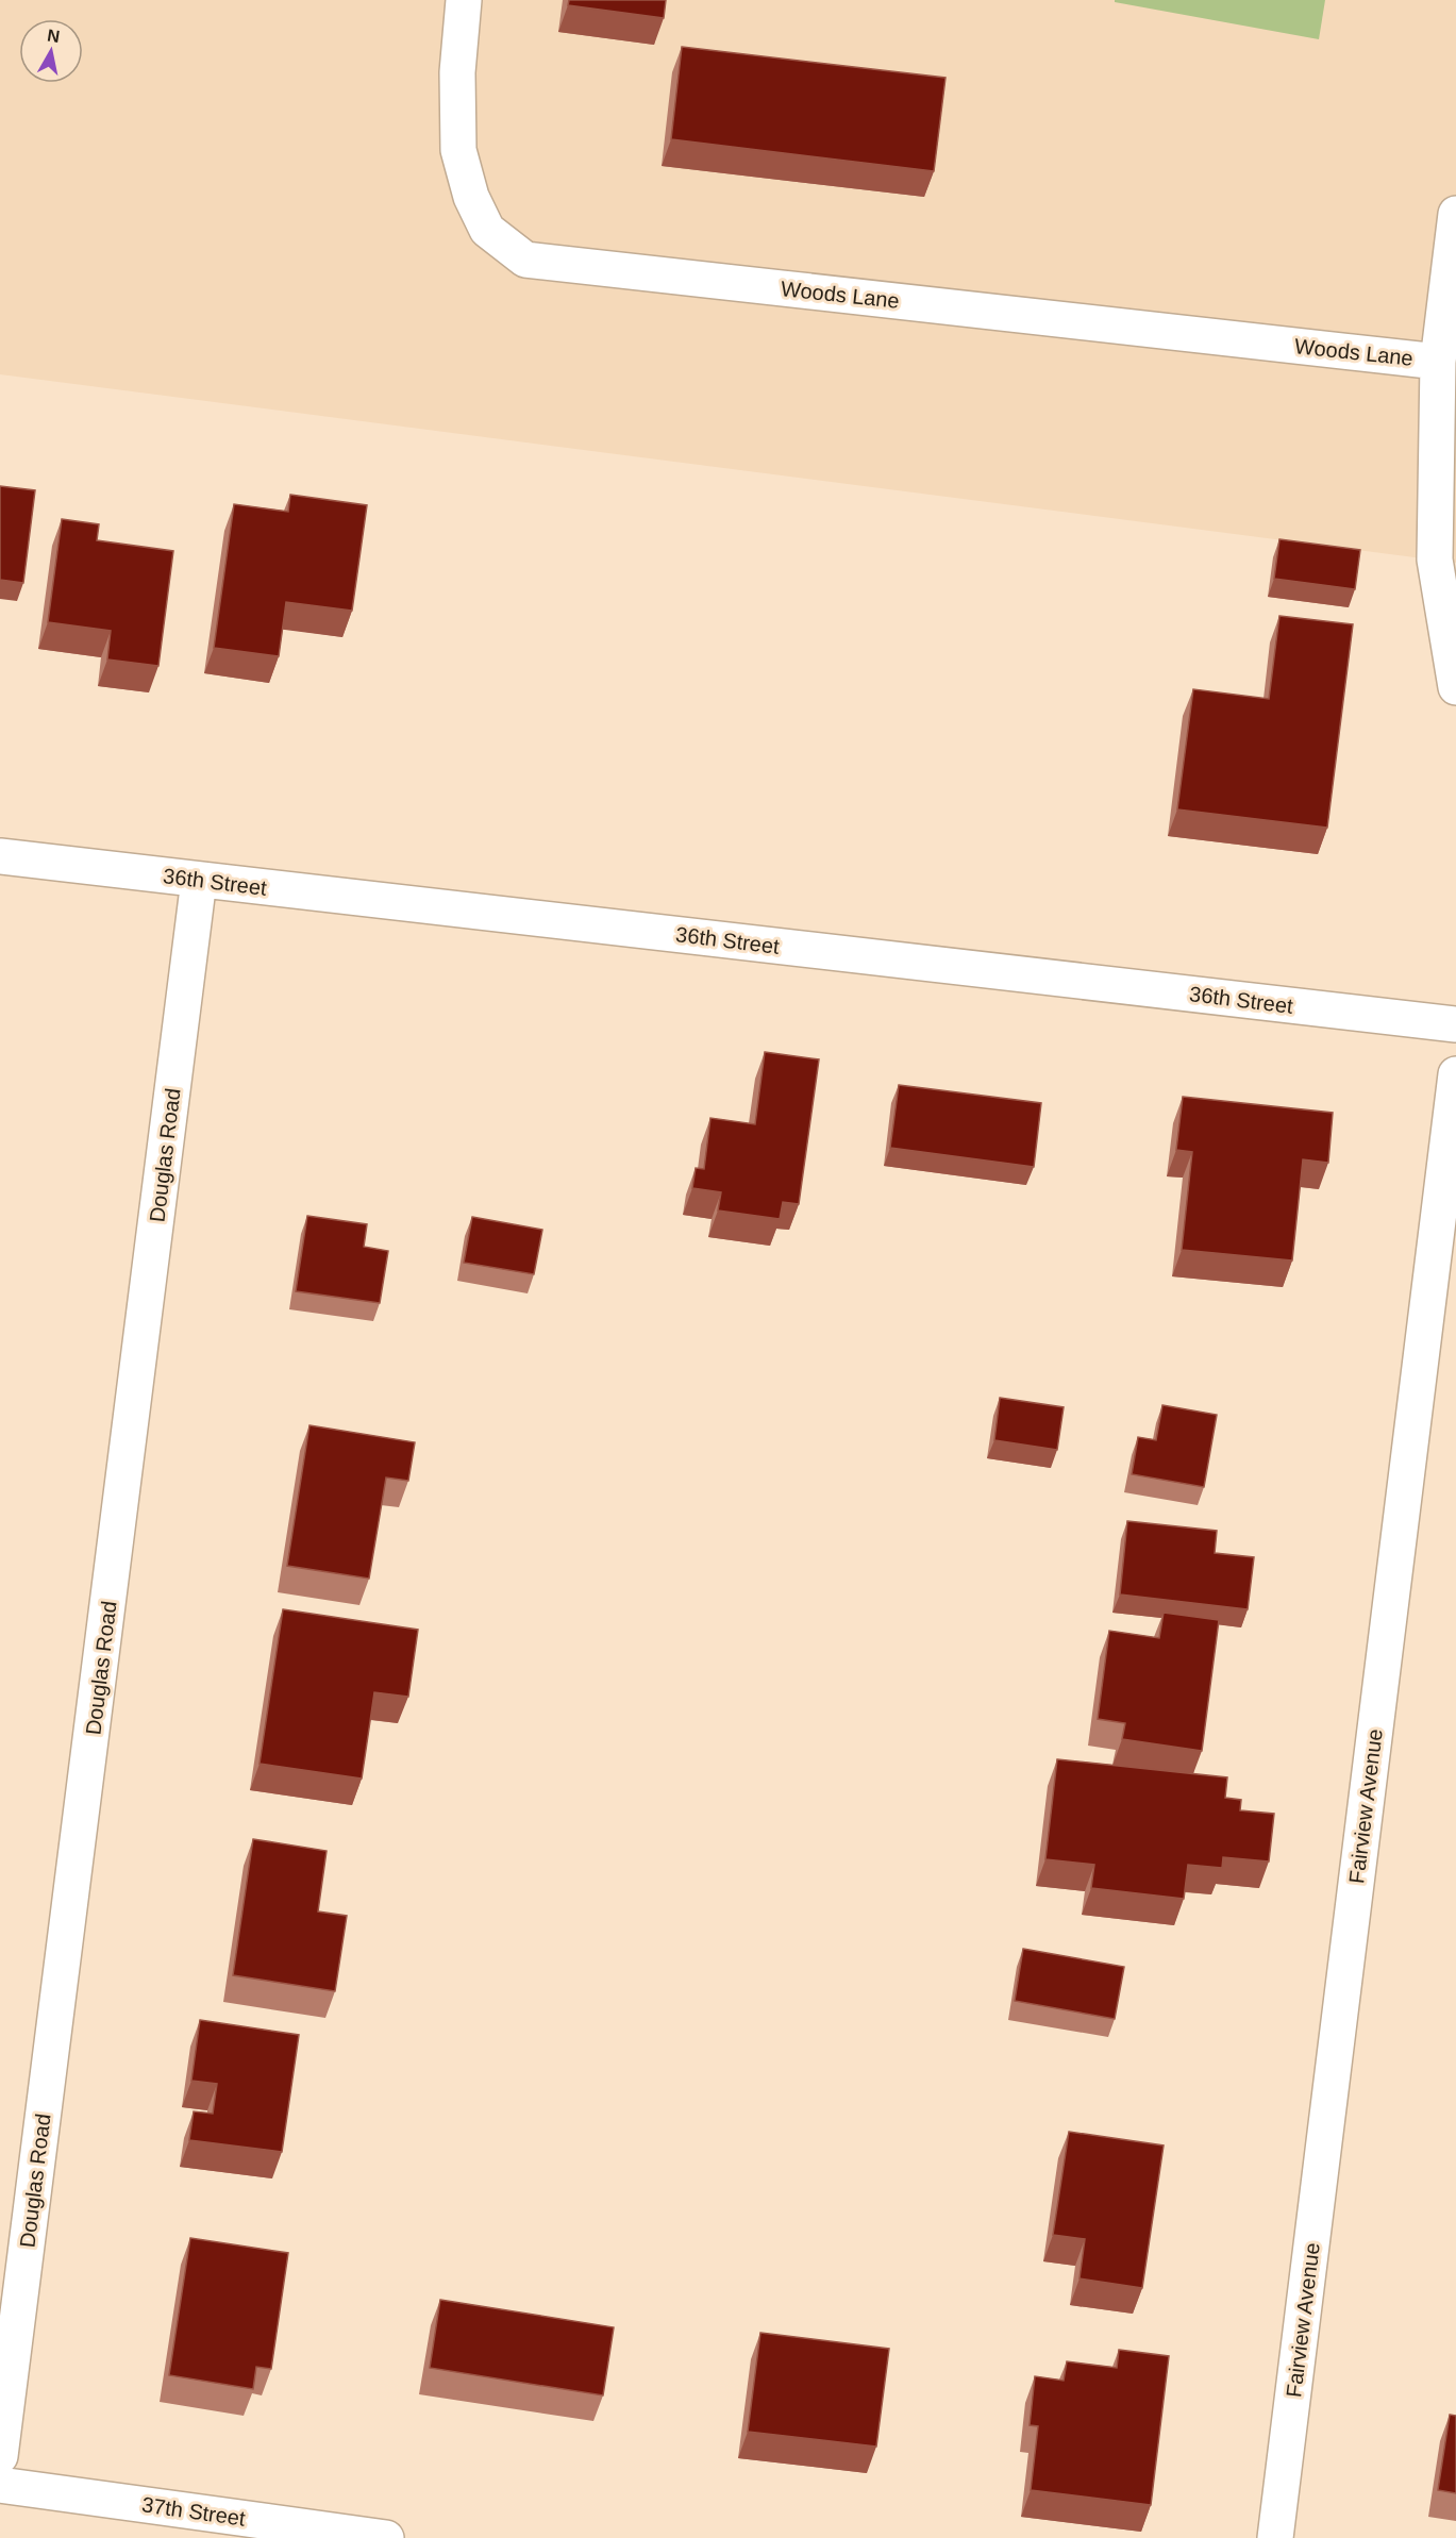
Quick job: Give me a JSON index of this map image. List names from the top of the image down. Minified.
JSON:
{"streets":{"street":["Woods Lane","36th Street","Douglas Road","Fairview Avenue","37th Street"]},"crossings":[["36th Street","Douglas Road"]],"north":"top"}
